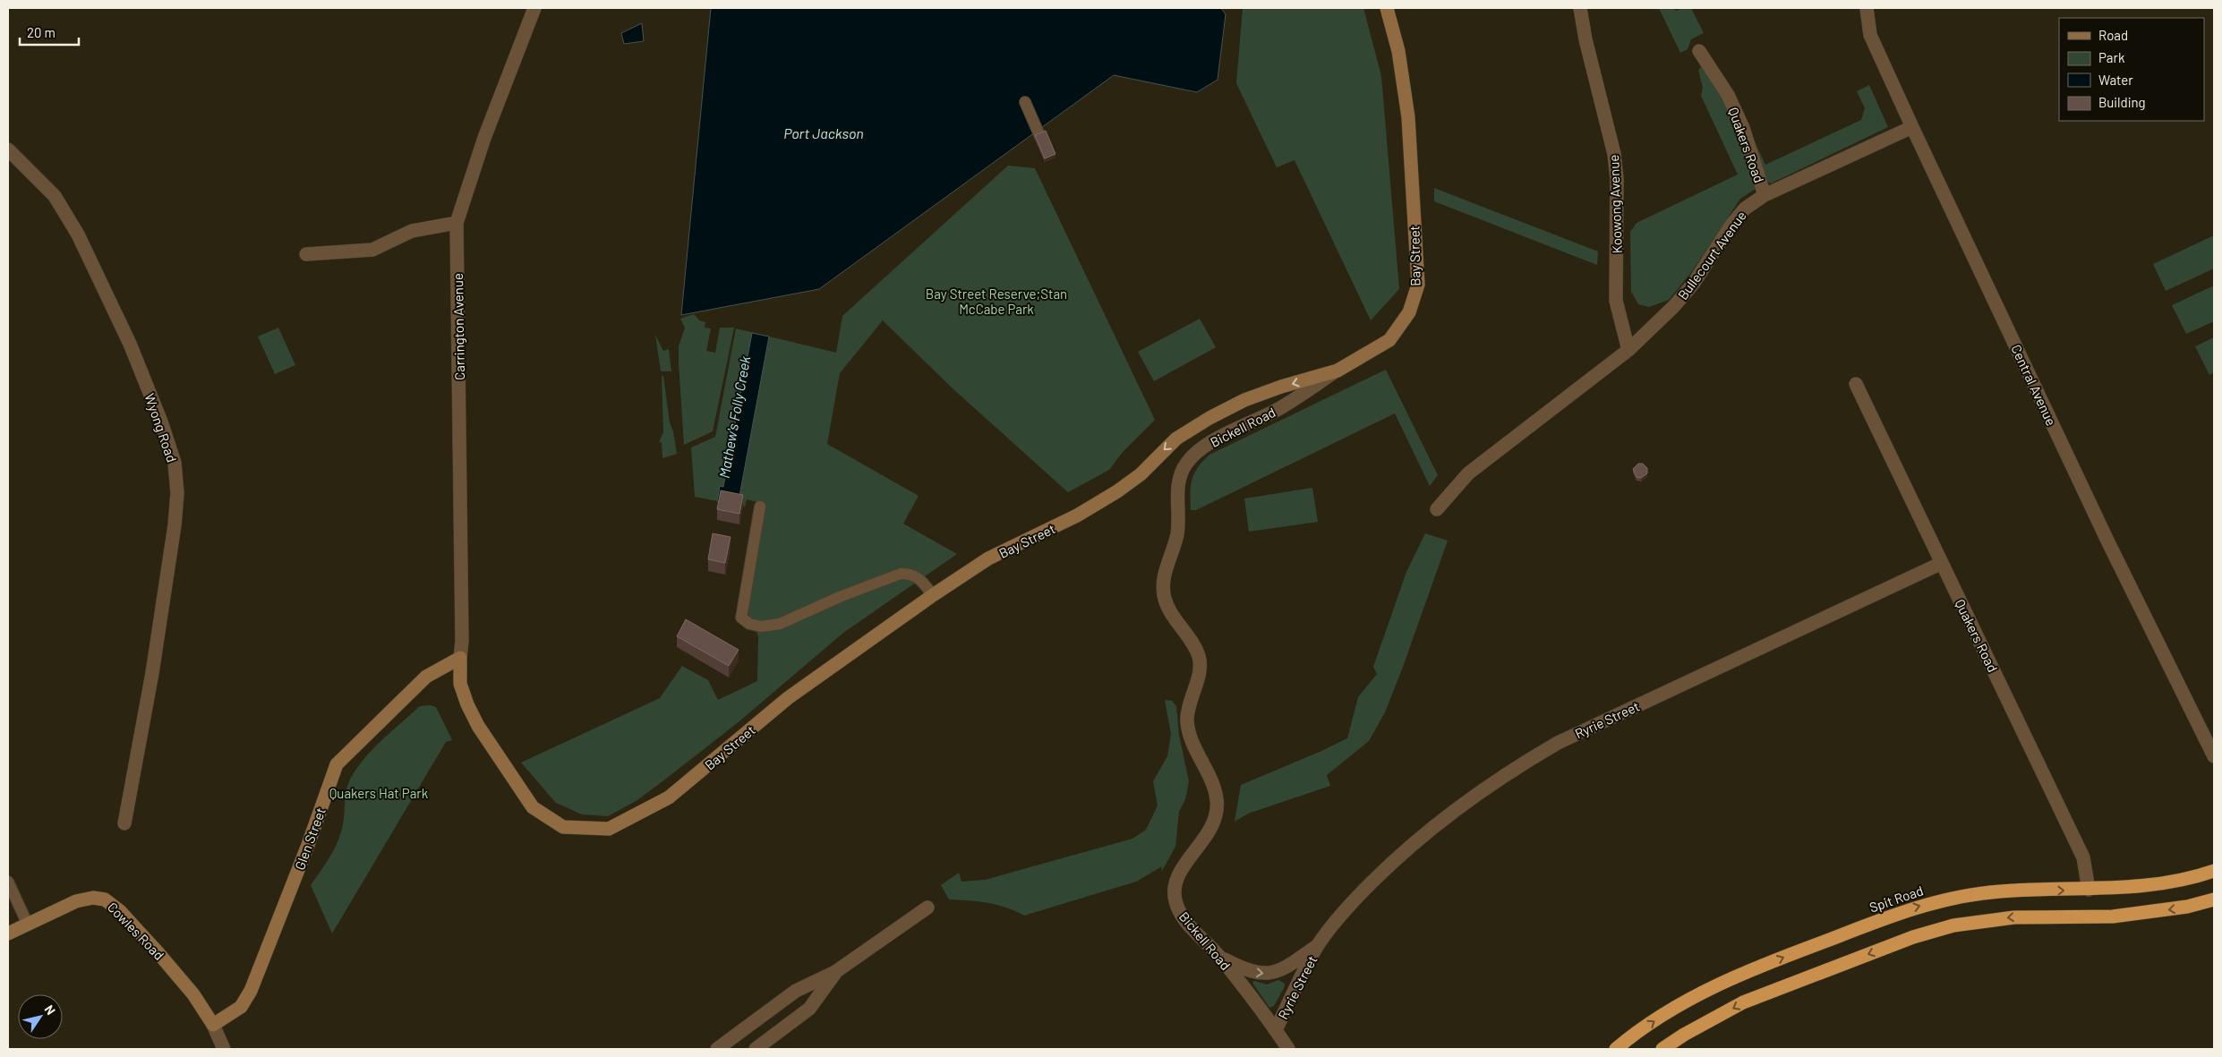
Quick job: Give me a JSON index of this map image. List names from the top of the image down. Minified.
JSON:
{"streets":{"highway":["Spit Road"],"street":["Quakers Road","Koowong Avenue","Bullecourt Avenue","Bay Street","Carrington Avenue","Central Avenue","Bickell Road","Wyong Road","Ryrie Street","Glen Street","Cowles Road"]},"crossings":[["Quakers Road","Bullecourt Avenue"],["Quakers Road","Ryrie Street"],["Quakers Road","Spit Road"],["Koowong Avenue","Bullecourt Avenue"],["Bullecourt Avenue","Central Avenue"],["Bay Street","Carrington Avenue"],["Bay Street","Bickell Road"],["Bay Street","Glen Street"],["Carrington Avenue","Glen Street"],["Bickell Road","Ryrie Street"],["Glen Street","Cowles Road"]],"water":["Port Jackson","Mathew's Folly Creek"],"parks":["Bay Street Reserve;Stan McCabe Park","Quakers Hat Park"],"legend":["Road","Park","Water","Building"],"scale_bar":"20 m","north":"top right"}
